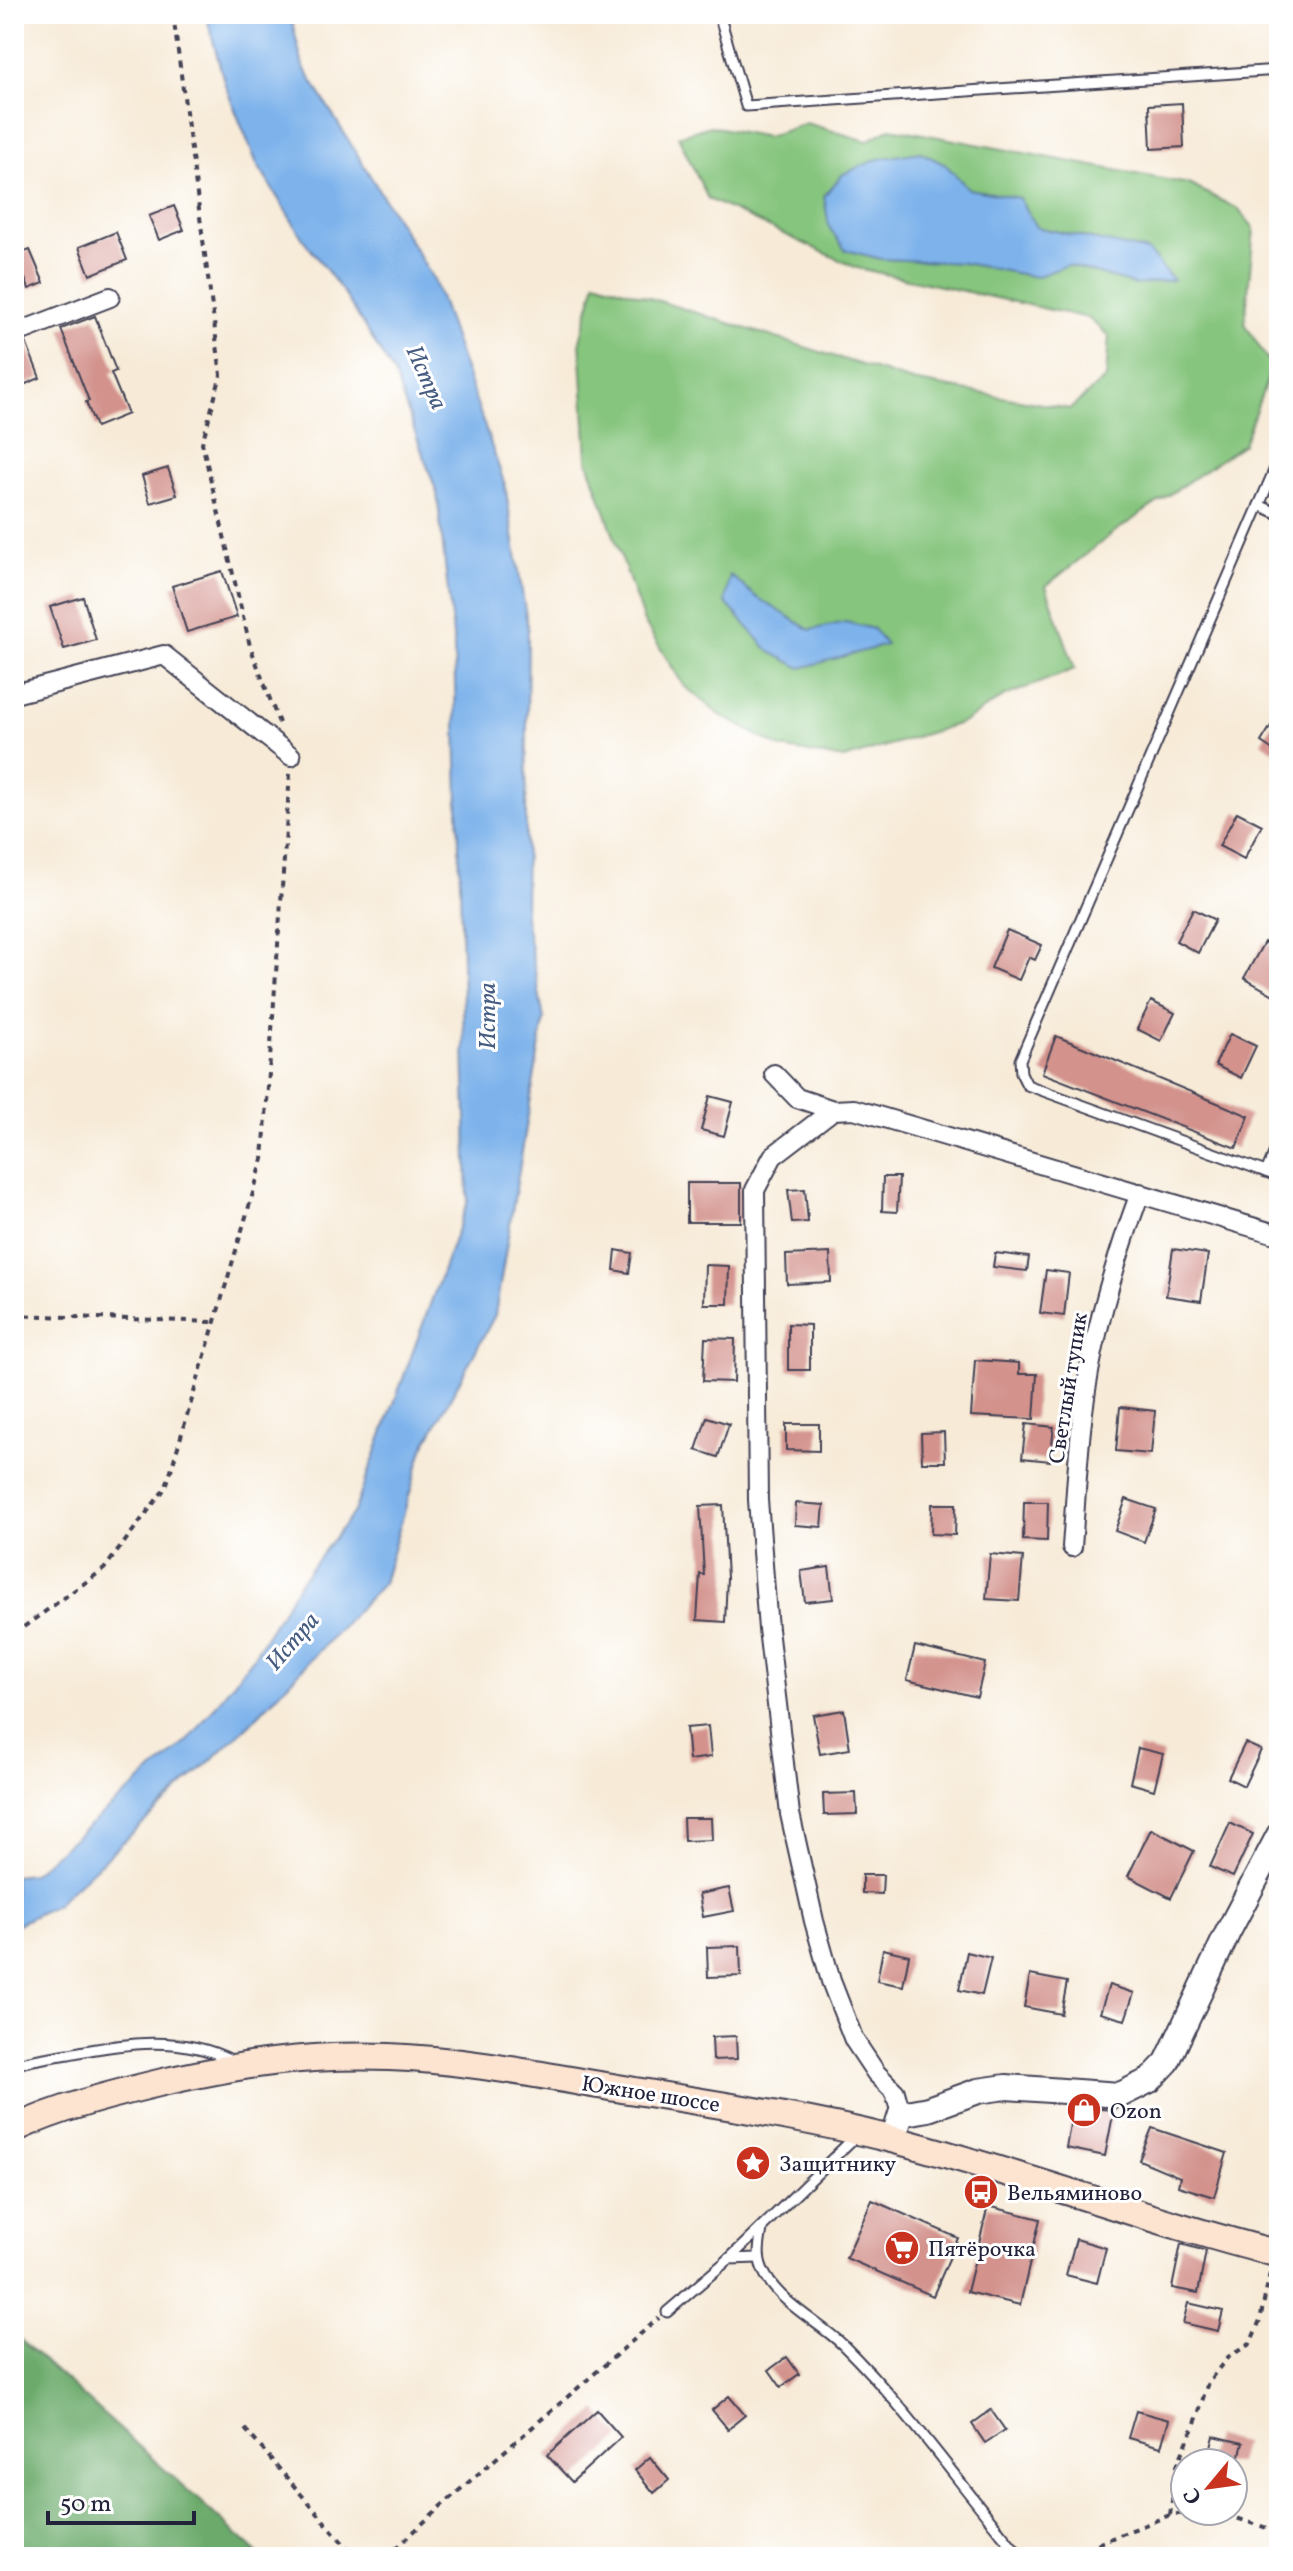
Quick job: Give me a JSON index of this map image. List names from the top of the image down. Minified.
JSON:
{"streets":{"main road":["Южное шоссе"],"street":["Светлый тупик"]},"water":["Истра"],"places":{"shop":["Ozon"],"place":["Защитнику"],"bus stop":["Вельяминово"],"supermarket":["Пятёрочка"]},"scale_bar":"50 m","north":"bottom left"}
